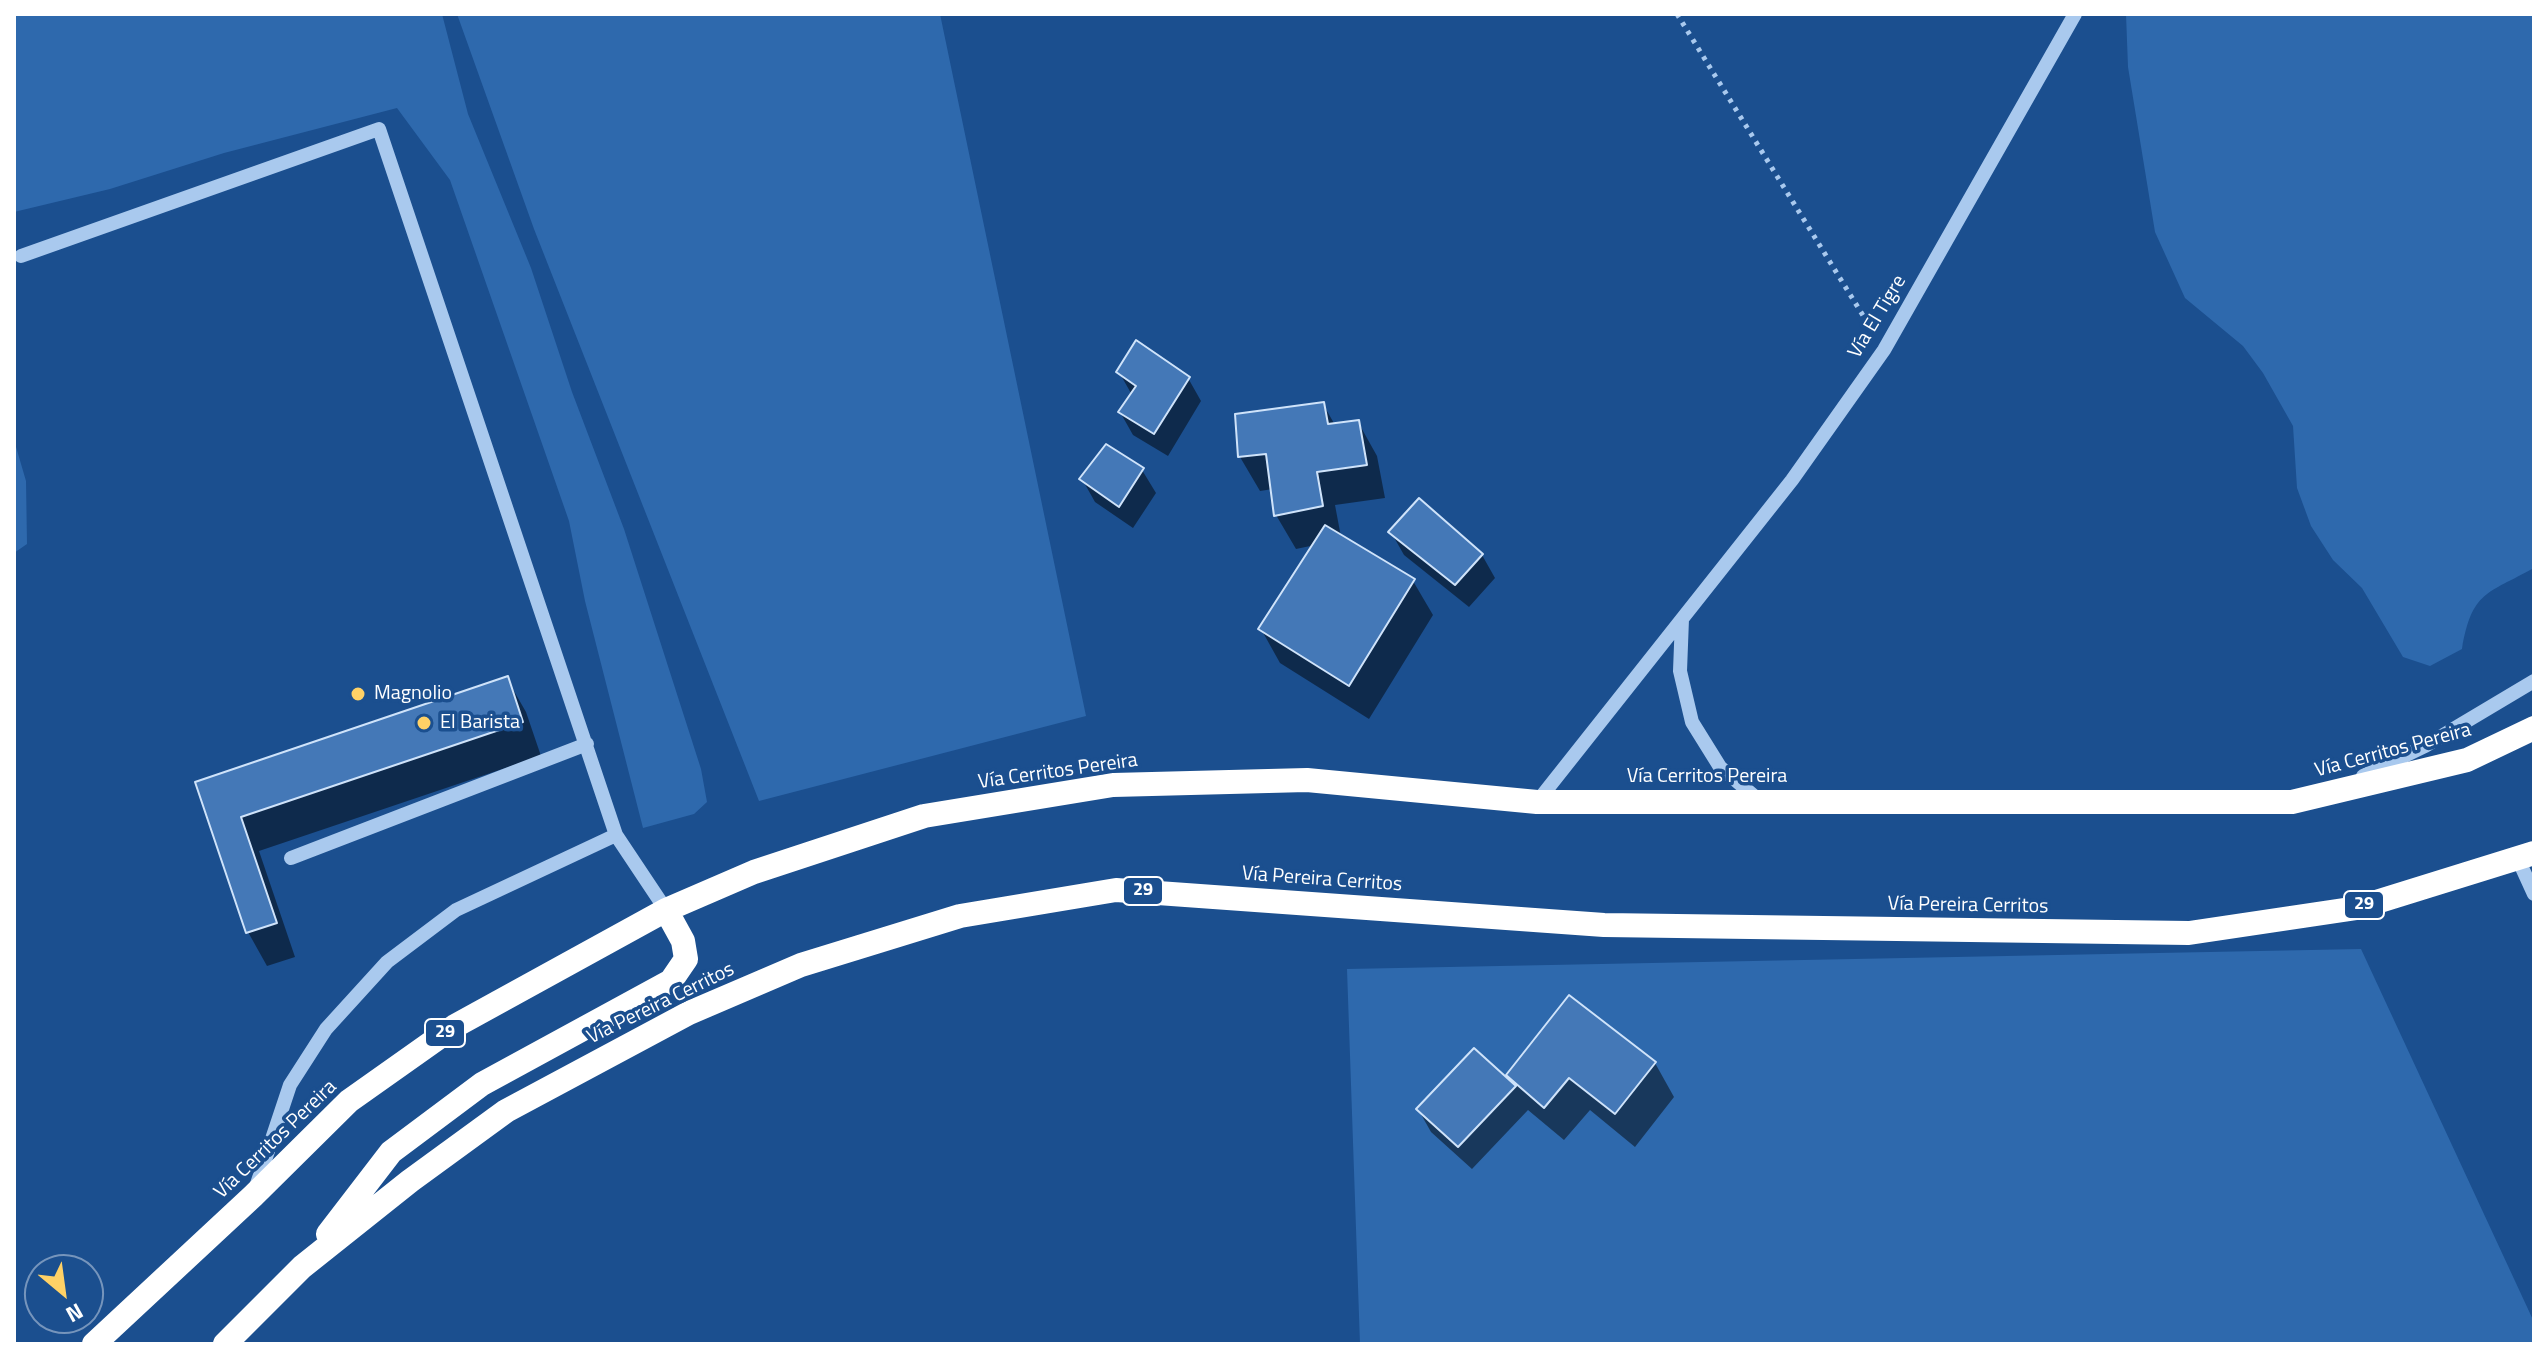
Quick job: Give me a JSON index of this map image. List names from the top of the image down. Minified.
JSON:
{"streets":{"highway":["Vía Cerritos Pereira","Vía Pereira Cerritos","29"],"street":["Vía El Tigre"]},"crossings":[["Vía El Tigre","Vía Cerritos Pereira"]],"places":["Magnolio","El Barista"],"north":"bottom right"}
